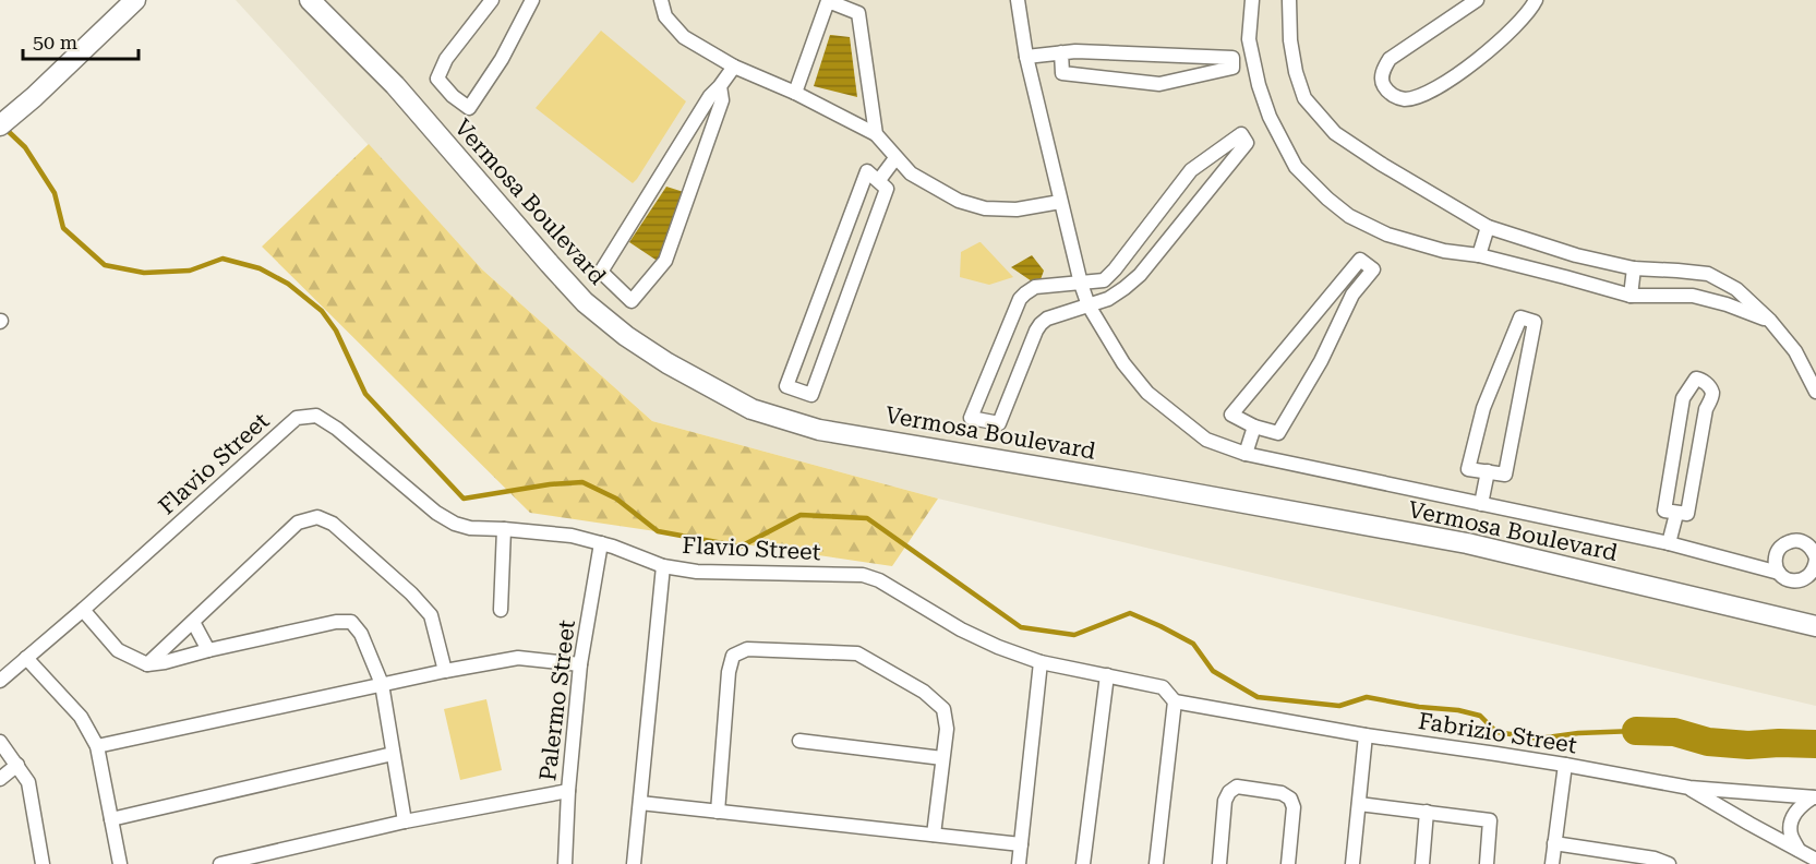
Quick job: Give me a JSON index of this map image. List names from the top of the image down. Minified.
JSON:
{"streets":{"main road":["Vermosa Boulevard"],"street":["Flavio Street","Palermo Street","Fabrizio Street"]},"crossings":[["Flavio Street","Palermo Street"],["Flavio Street","Fabrizio Street"]],"scale_bar":"50 m"}
